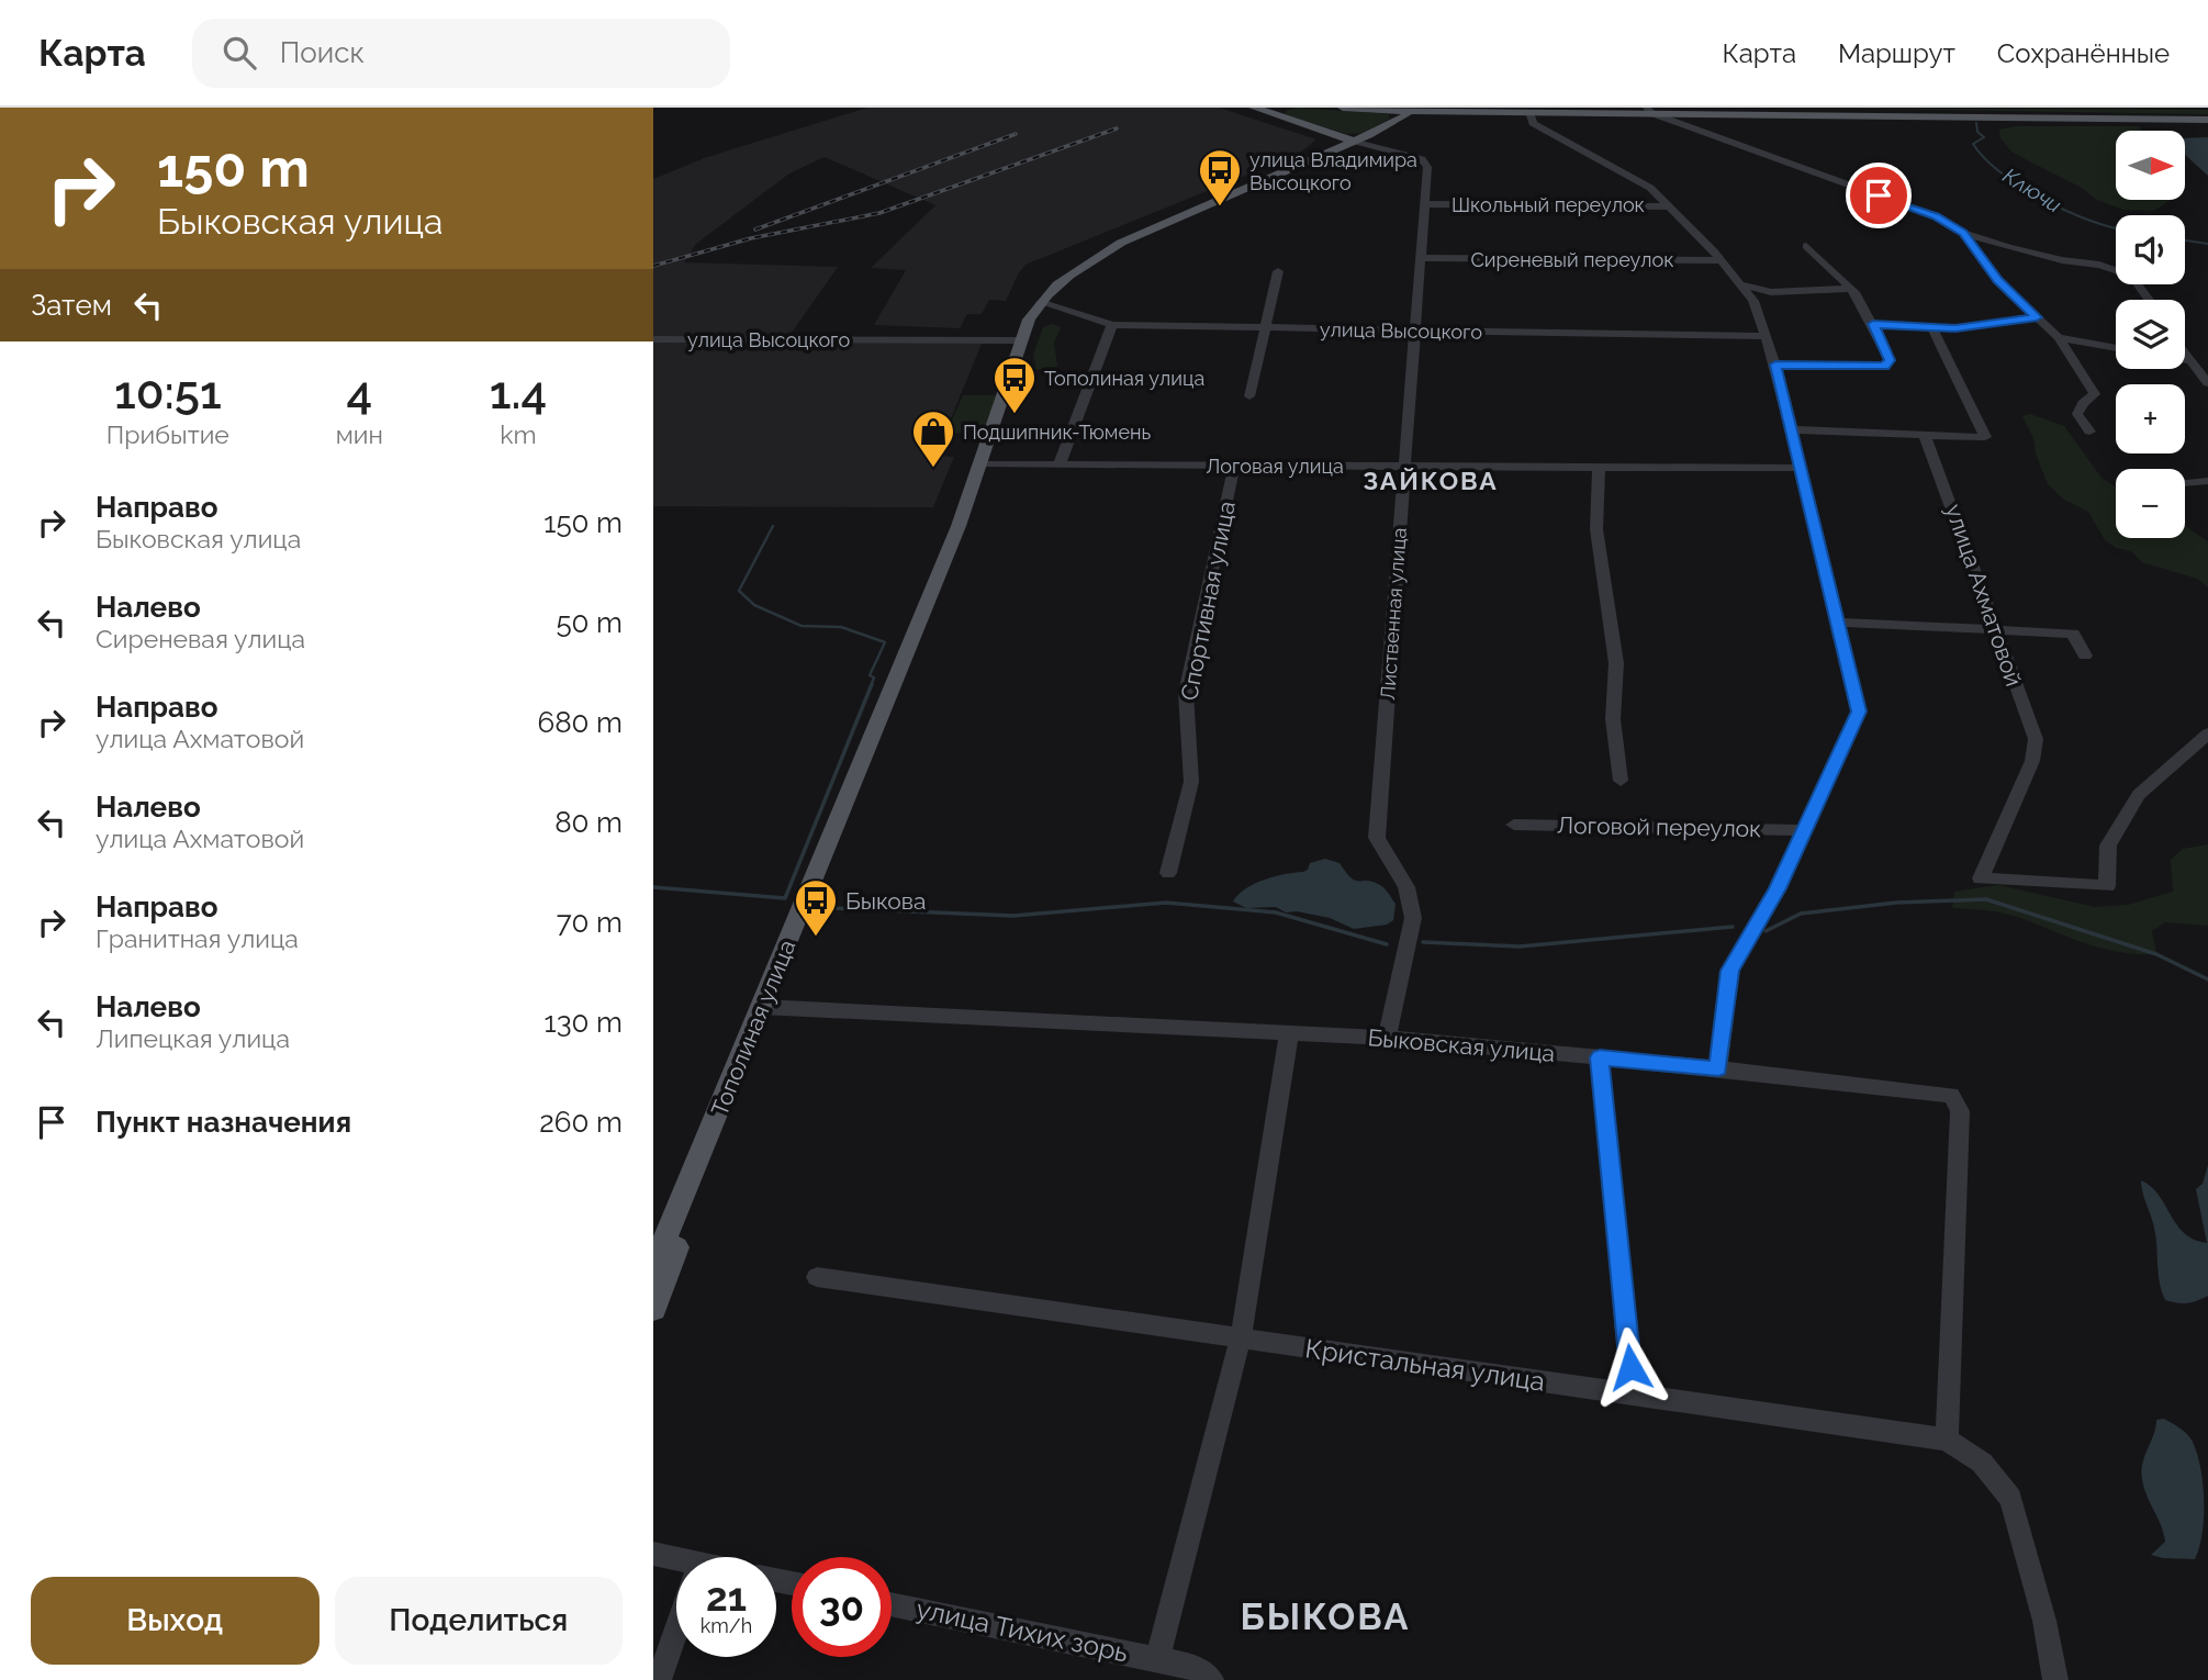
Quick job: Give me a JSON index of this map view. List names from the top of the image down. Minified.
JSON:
{"streets":{"main road":["Тополиная улица"],"street":["Школьный переулок","Сиреневый переулок","улица Высоцкого","Логовая улица","улица Ахматовой","Спортивная улица","Лиственная улица","Логовой переулок","Быковская улица","Кристальная улица","улица Тихих зорь"]},"crossings":[["Школьный переулок","Лиственная улица"],["Сиреневый переулок","Лиственная улица"],["улица Высоцкого","Лиственная улица"],["улица Высоцкого","Тополиная улица"],["Логовая улица","Спортивная улица"],["Логовая улица","Лиственная улица"],["Логовая улица","Логовой переулок"],["Логовая улица","Тополиная улица"],["Лиственная улица","Тополиная улица"],["Лиственная улица","Быковская улица"],["Тополиная улица","Быковская улица"],["Быковская улица","Кристальная улица"]],"districts":["ЗАЙКОВА","БЫКОВА"],"water":["Ключи"],"places":{"bus stop":["улица Владимира Высоцкого","Тополиная улица","Быкова"],"shop":["Подшипник-Тюмень"]},"north":"right","page":{"header":"Карта","search":"Поиск","nav":["Карта","Маршрут","Сохранённые"],"turn":["150 m","Быковская улица"],"map_buttons":["+","−"],"then":"Затем","eta":["10:51","Прибытие","4","мин","1.4","km"],"list":[{"name":"Направо","note":"Быковская улица","value":"150 m"},{"name":"Налево","note":"Сиреневая улица","value":"50 m"},{"name":"Направо","note":"улица Ахматовой","value":"680 m"},{"name":"Налево","note":"улица Ахматовой","value":"80 m"},{"name":"Направо","note":"Гранитная улица","value":"70 m"},{"name":"Налево","note":"Липецкая улица","value":"130 m"},{"name":"Пункт назначения","value":"260 m"}],"speed":"21 km/h","limit":"30","buttons":["Выход","Поделиться"]}}
